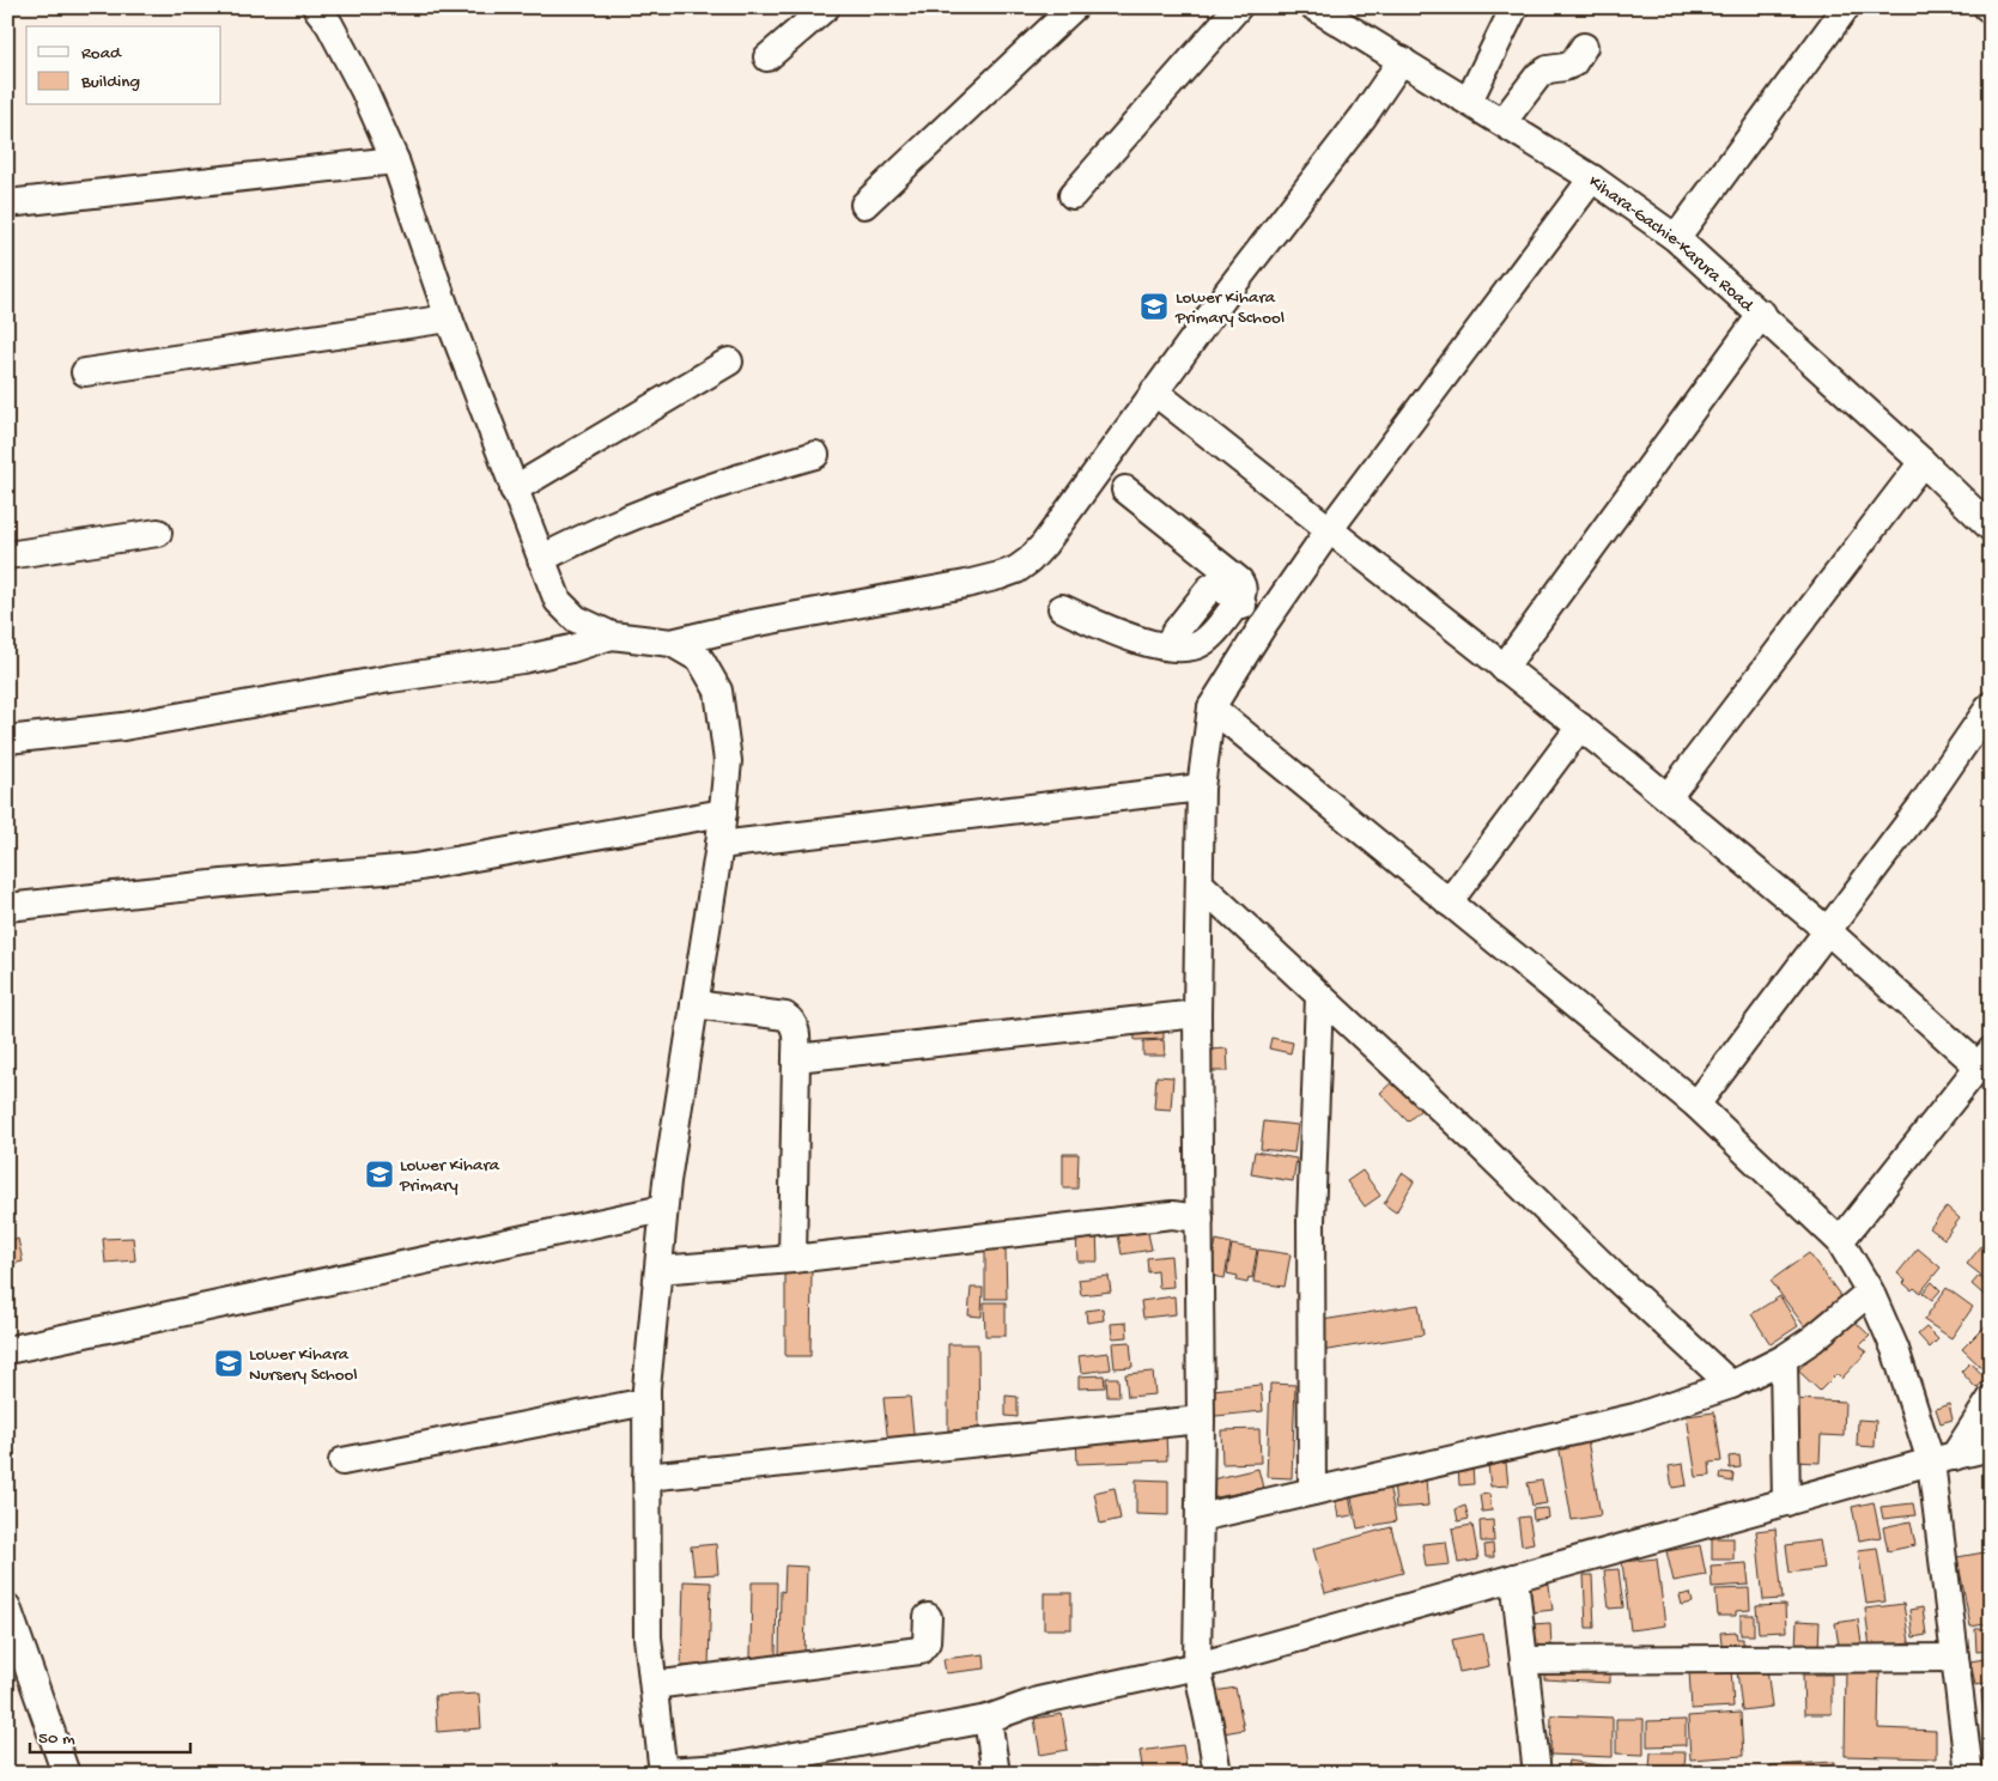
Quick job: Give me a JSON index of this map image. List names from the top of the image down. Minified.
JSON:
{"streets":{"street":["Kihara-Gachie-Karura Road"]},"places":{"school or university":["Lower Kihara Primary School","Lower Kihara Primary","Lower Kihara Nursery School"]},"legend":["Road","Building"],"scale_bar":"50 m"}
